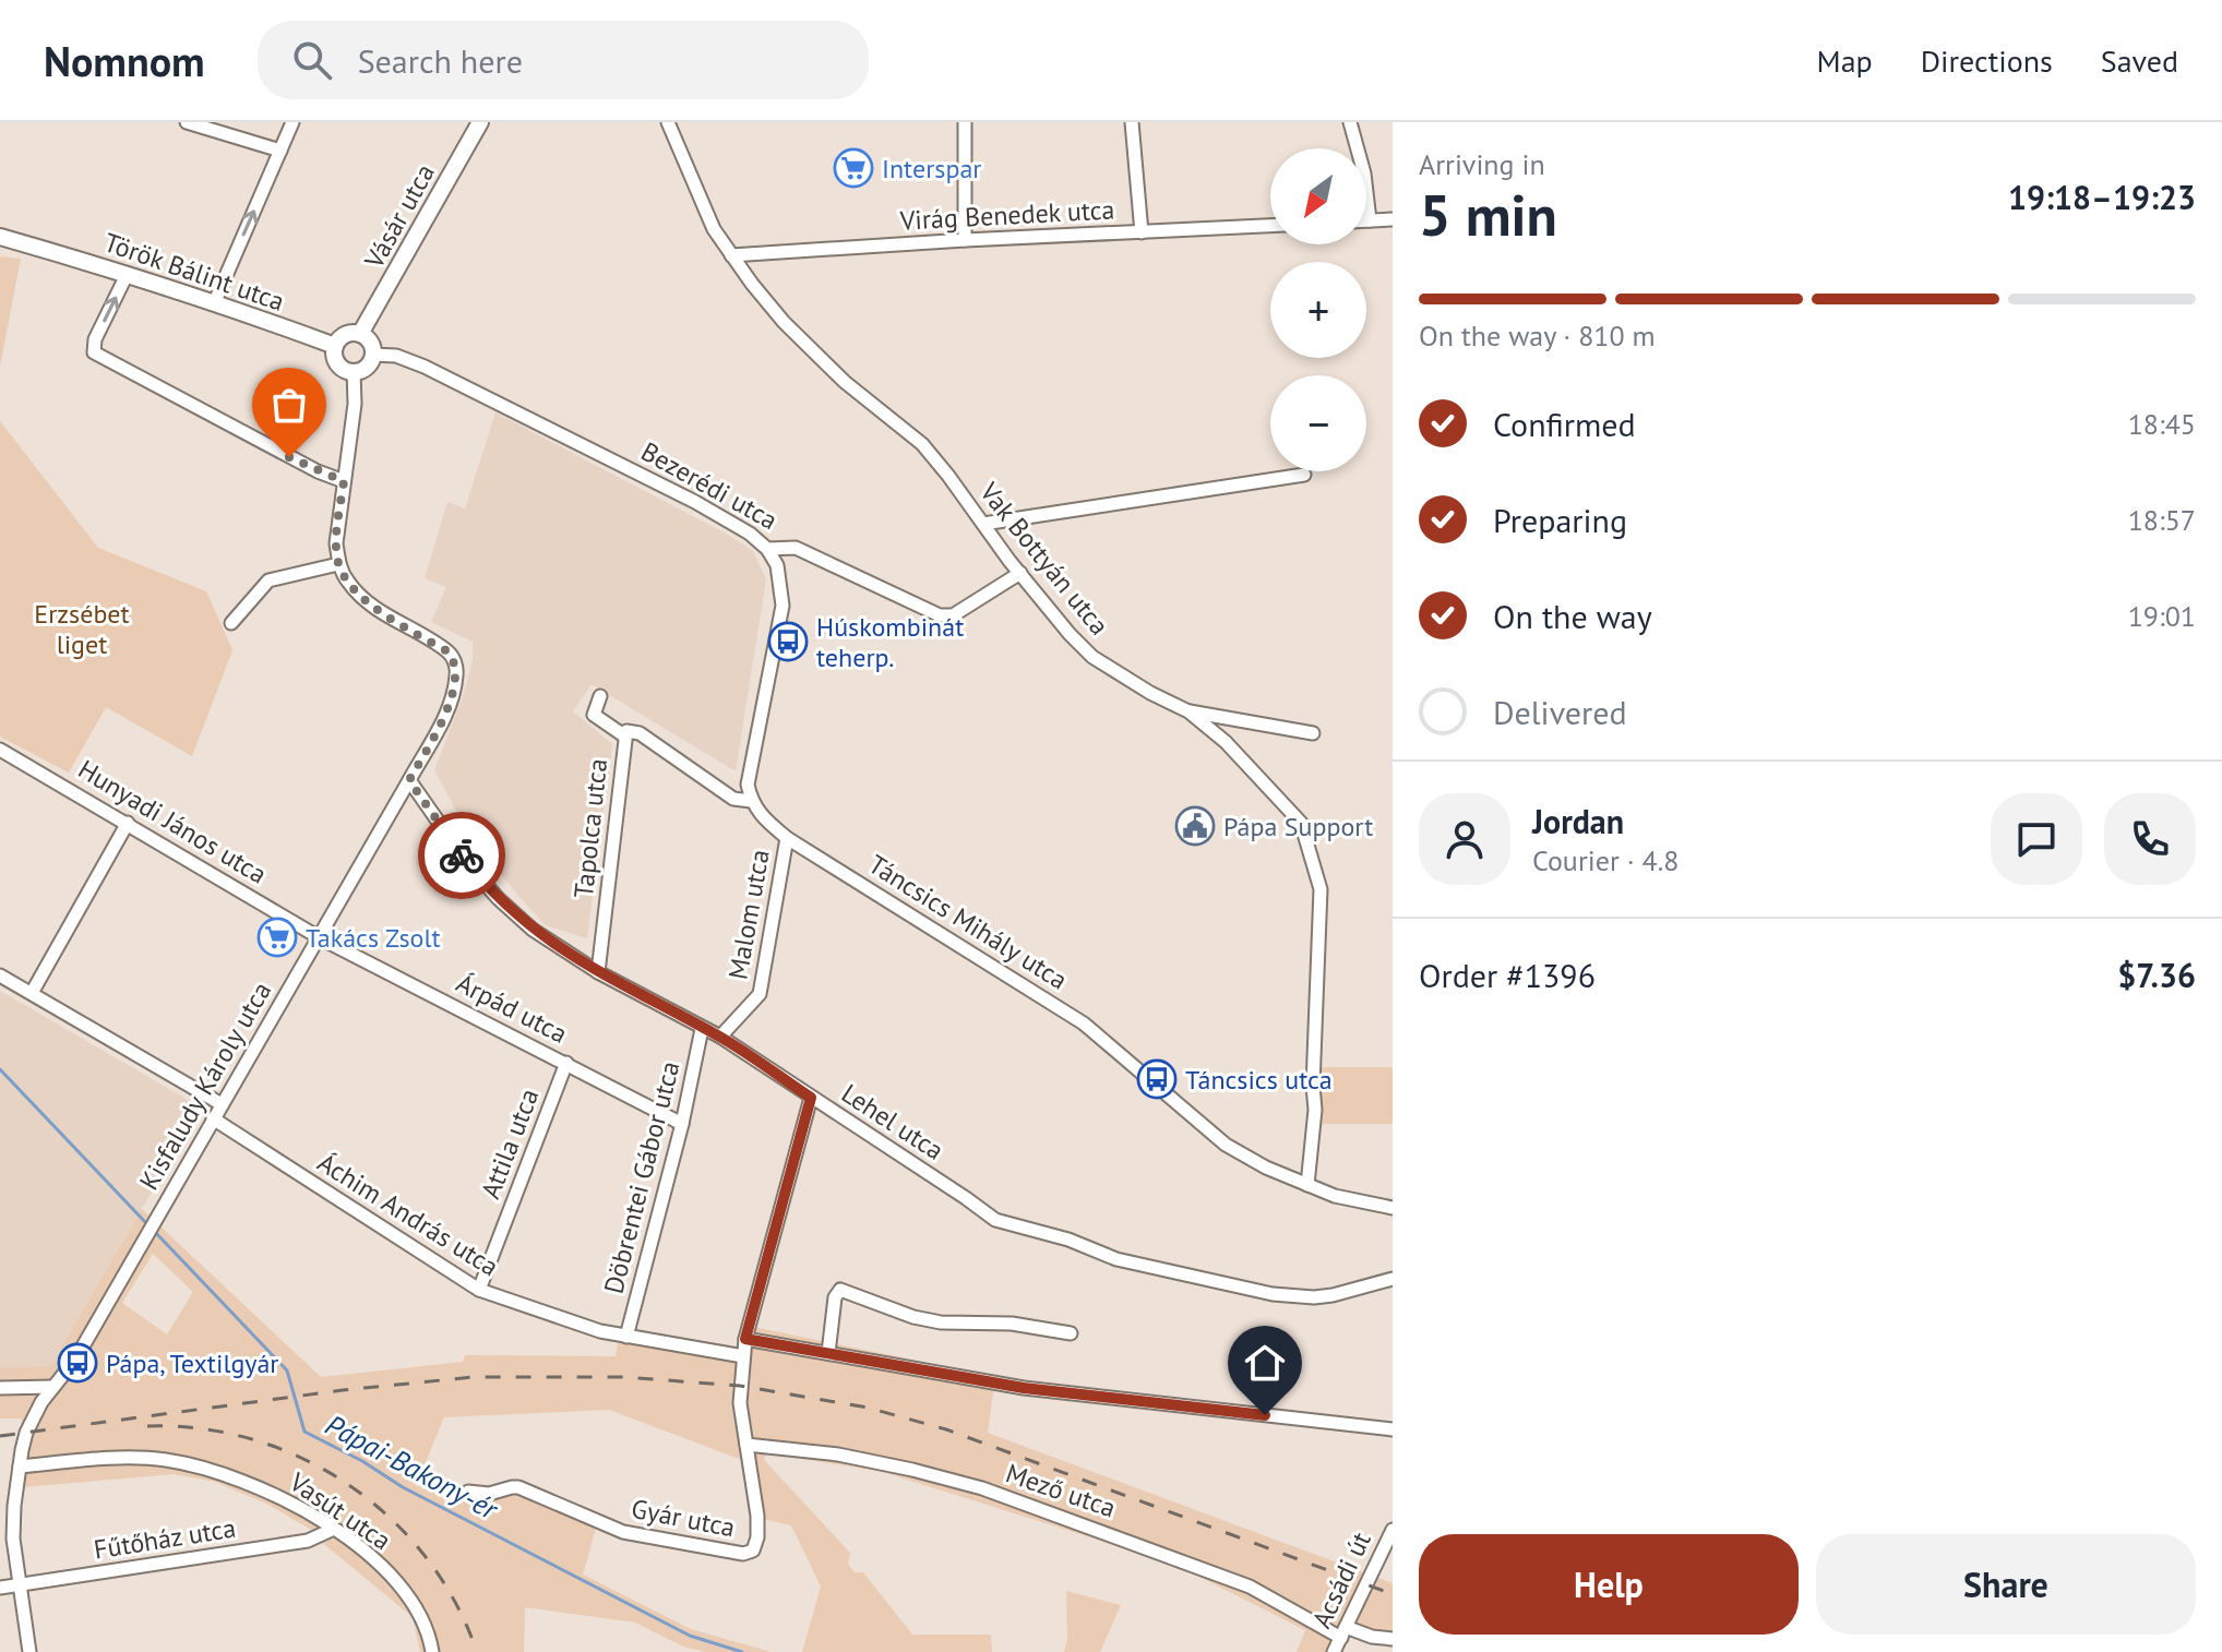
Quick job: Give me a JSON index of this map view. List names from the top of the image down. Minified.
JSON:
{"streets":{"street":["Virág Benedek utca","Vásár utca","Török Bálint utca","Bezerédi utca","Vak Bottyán utca","Hunyadi János utca","Tapolca utca","Malom utca","Táncsics Mihály utca","Árpád utca","Kisfaludy Károly utca","Lehel utca","Attila utca","Döbrentei Gábor utca","Áchim András utca","Mező utca","Vasút utca","Gyár utca","Fűtőház utca","Acsádi út"]},"crossings":[["Virág Benedek utca","Vak Bottyán utca"],["Vásár utca","Török Bálint utca"],["Vásár utca","Bezerédi utca"],["Török Bálint utca","Bezerédi utca"],["Bezerédi utca","Vak Bottyán utca"],["Vak Bottyán utca","Táncsics Mihály utca"],["Hunyadi János utca","Árpád utca"],["Hunyadi János utca","Kisfaludy Károly utca"],["Tapolca utca","Táncsics Mihály utca"],["Tapolca utca","Lehel utca"],["Malom utca","Táncsics Mihály utca"],["Malom utca","Lehel utca"],["Árpád utca","Kisfaludy Károly utca"],["Árpád utca","Attila utca"],["Árpád utca","Döbrentei Gábor utca"],["Kisfaludy Károly utca","Lehel utca"],["Kisfaludy Károly utca","Áchim András utca"],["Kisfaludy Károly utca","Vasút utca"],["Kisfaludy Károly utca","Fűtőház utca"],["Lehel utca","Döbrentei Gábor utca"],["Lehel utca","Gyár utca"],["Attila utca","Áchim András utca"],["Döbrentei Gábor utca","Áchim András utca"],["Áchim András utca","Gyár utca"],["Mező utca","Gyár utca"],["Mező utca","Acsádi út"],["Vasút utca","Fűtőház utca"]],"water":["Pápai-Bakony-ér"],"parks":["Erzsébet liget"],"places":{"supermarket":["Interspar","Takács Zsolt"],"bus stop":["Húskombinát teherp.","Táncsics utca","Pápa, Textilgyár"],"public building":["Pápa Support"]},"north":"bottom left","page":{"header":"Nomnom","search":"Search here","nav":["Map","Directions","Saved"],"heading":["5 min","Arriving in","19:18–19:23"],"panel":["Jordan","Courier · 4.8","Order #1396","$7.36"],"map_buttons":["+","−"],"bar":"On the way · 810 m","list":[["Confirmed","18:45"],["Preparing","18:57"],["On the way","19:01"],"Delivered"],"buttons":["Help","Share"]}}
